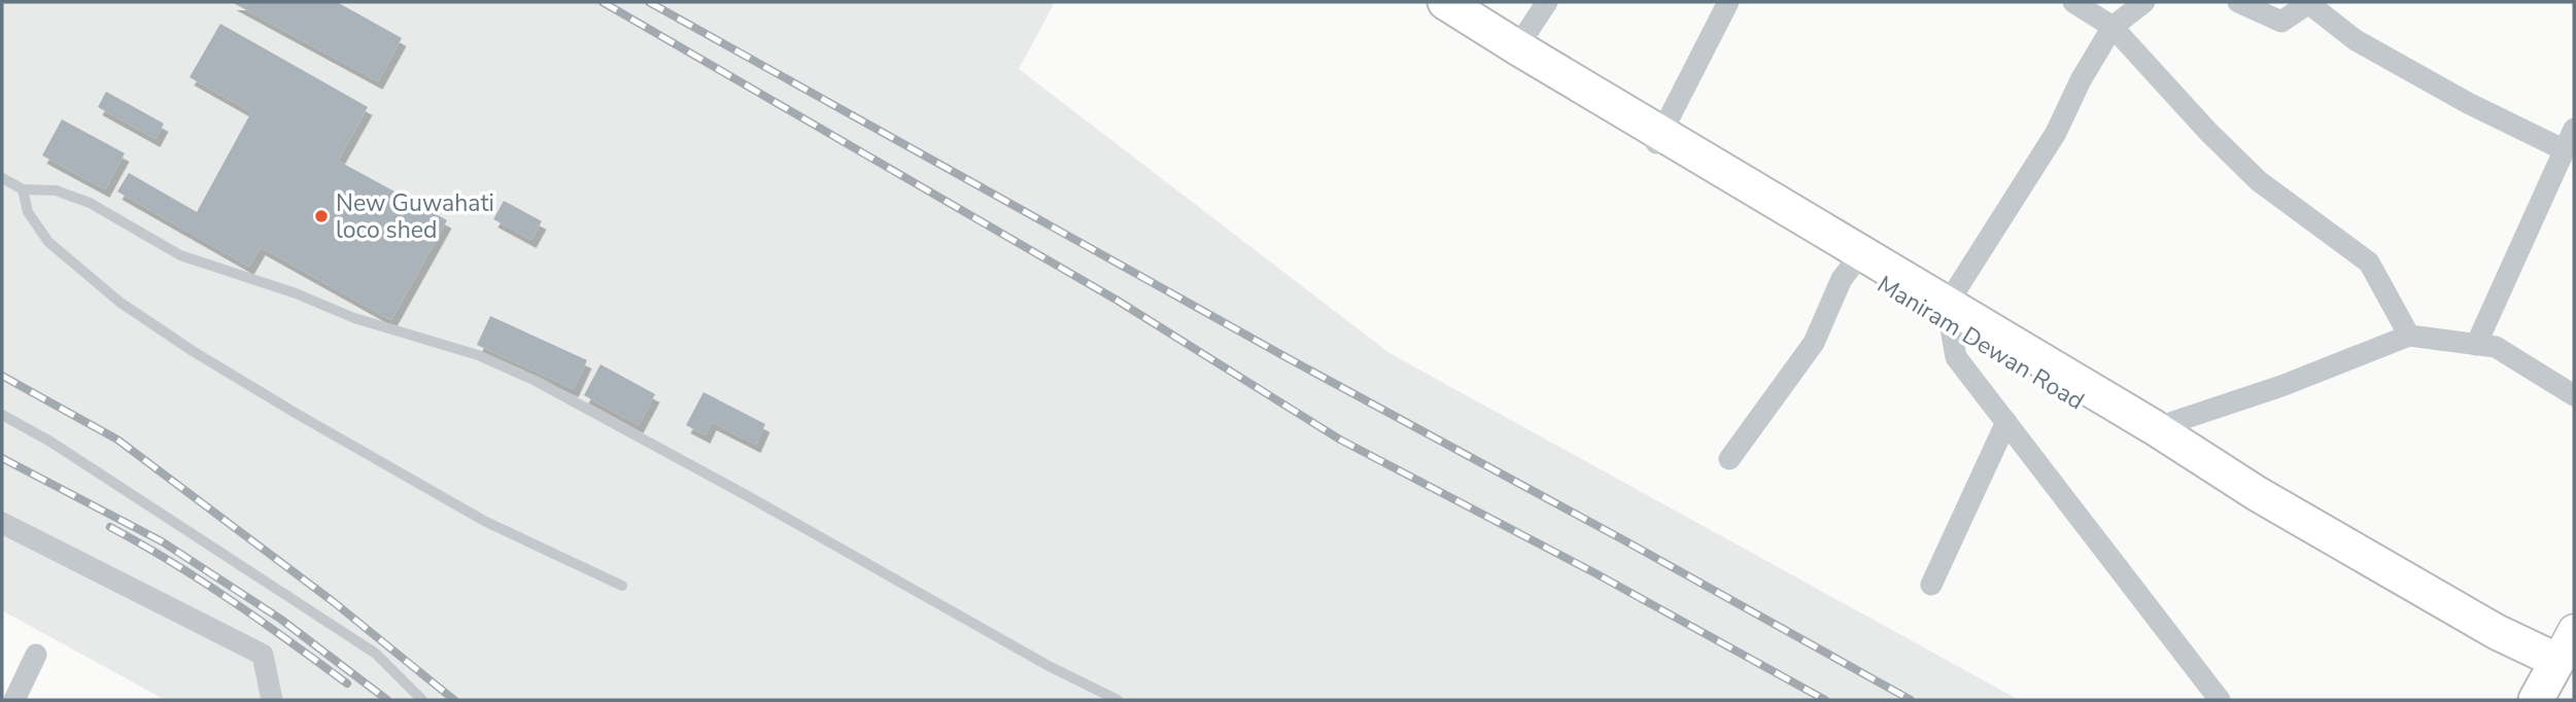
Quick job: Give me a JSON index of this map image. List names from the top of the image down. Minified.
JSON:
{"streets":{"main road":["Maniram Dewan Road"]},"places":["New Guwahati loco shed"]}
